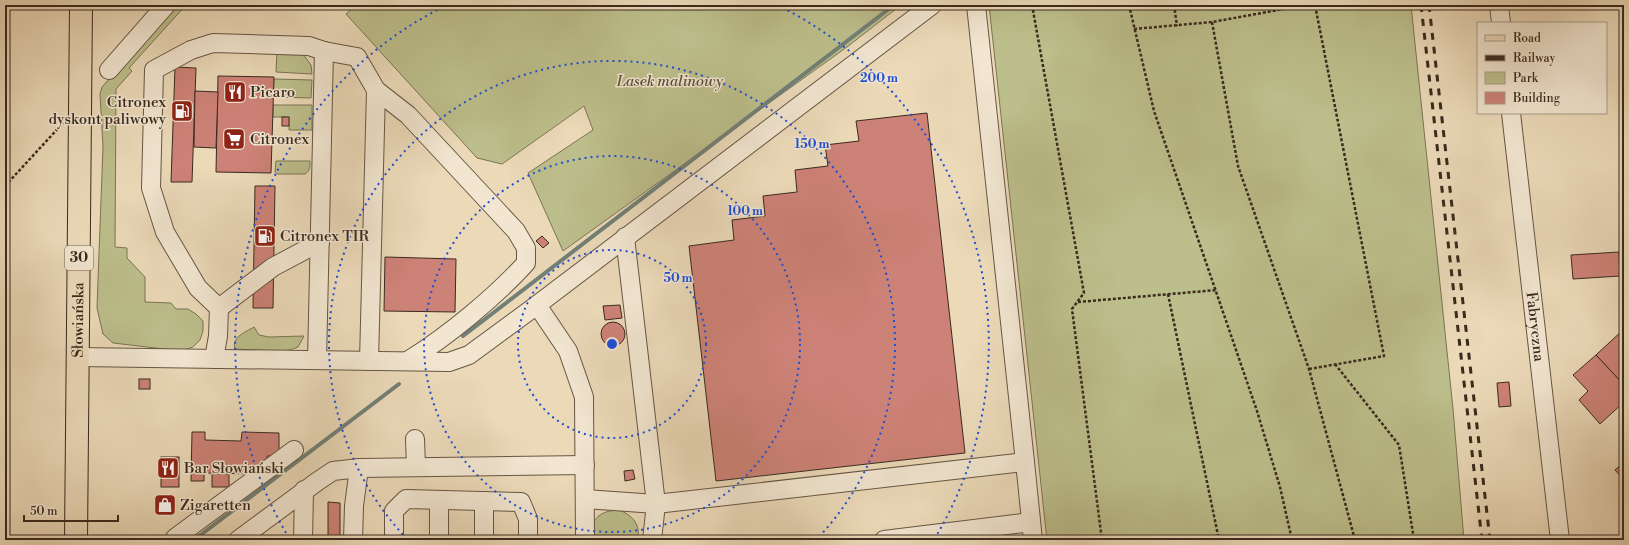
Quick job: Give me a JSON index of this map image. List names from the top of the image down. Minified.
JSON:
{"streets":{"main road":["30","Słowiańska"],"street":["Fabryczna"]},"parks":["Lasek malinowy"],"places":{"restaurant":["Picaro","Bar Słowiański"],"fuel station":["Citronex dyskont paliwowy","Citronex TIR"],"supermarket":["Citronex"],"shop":["Zigaretten"]},"legend":["Road","Railway","Park","Building"],"scale_bar":"50 m","rings":["200 m","150 m","100 m","50 m"]}
